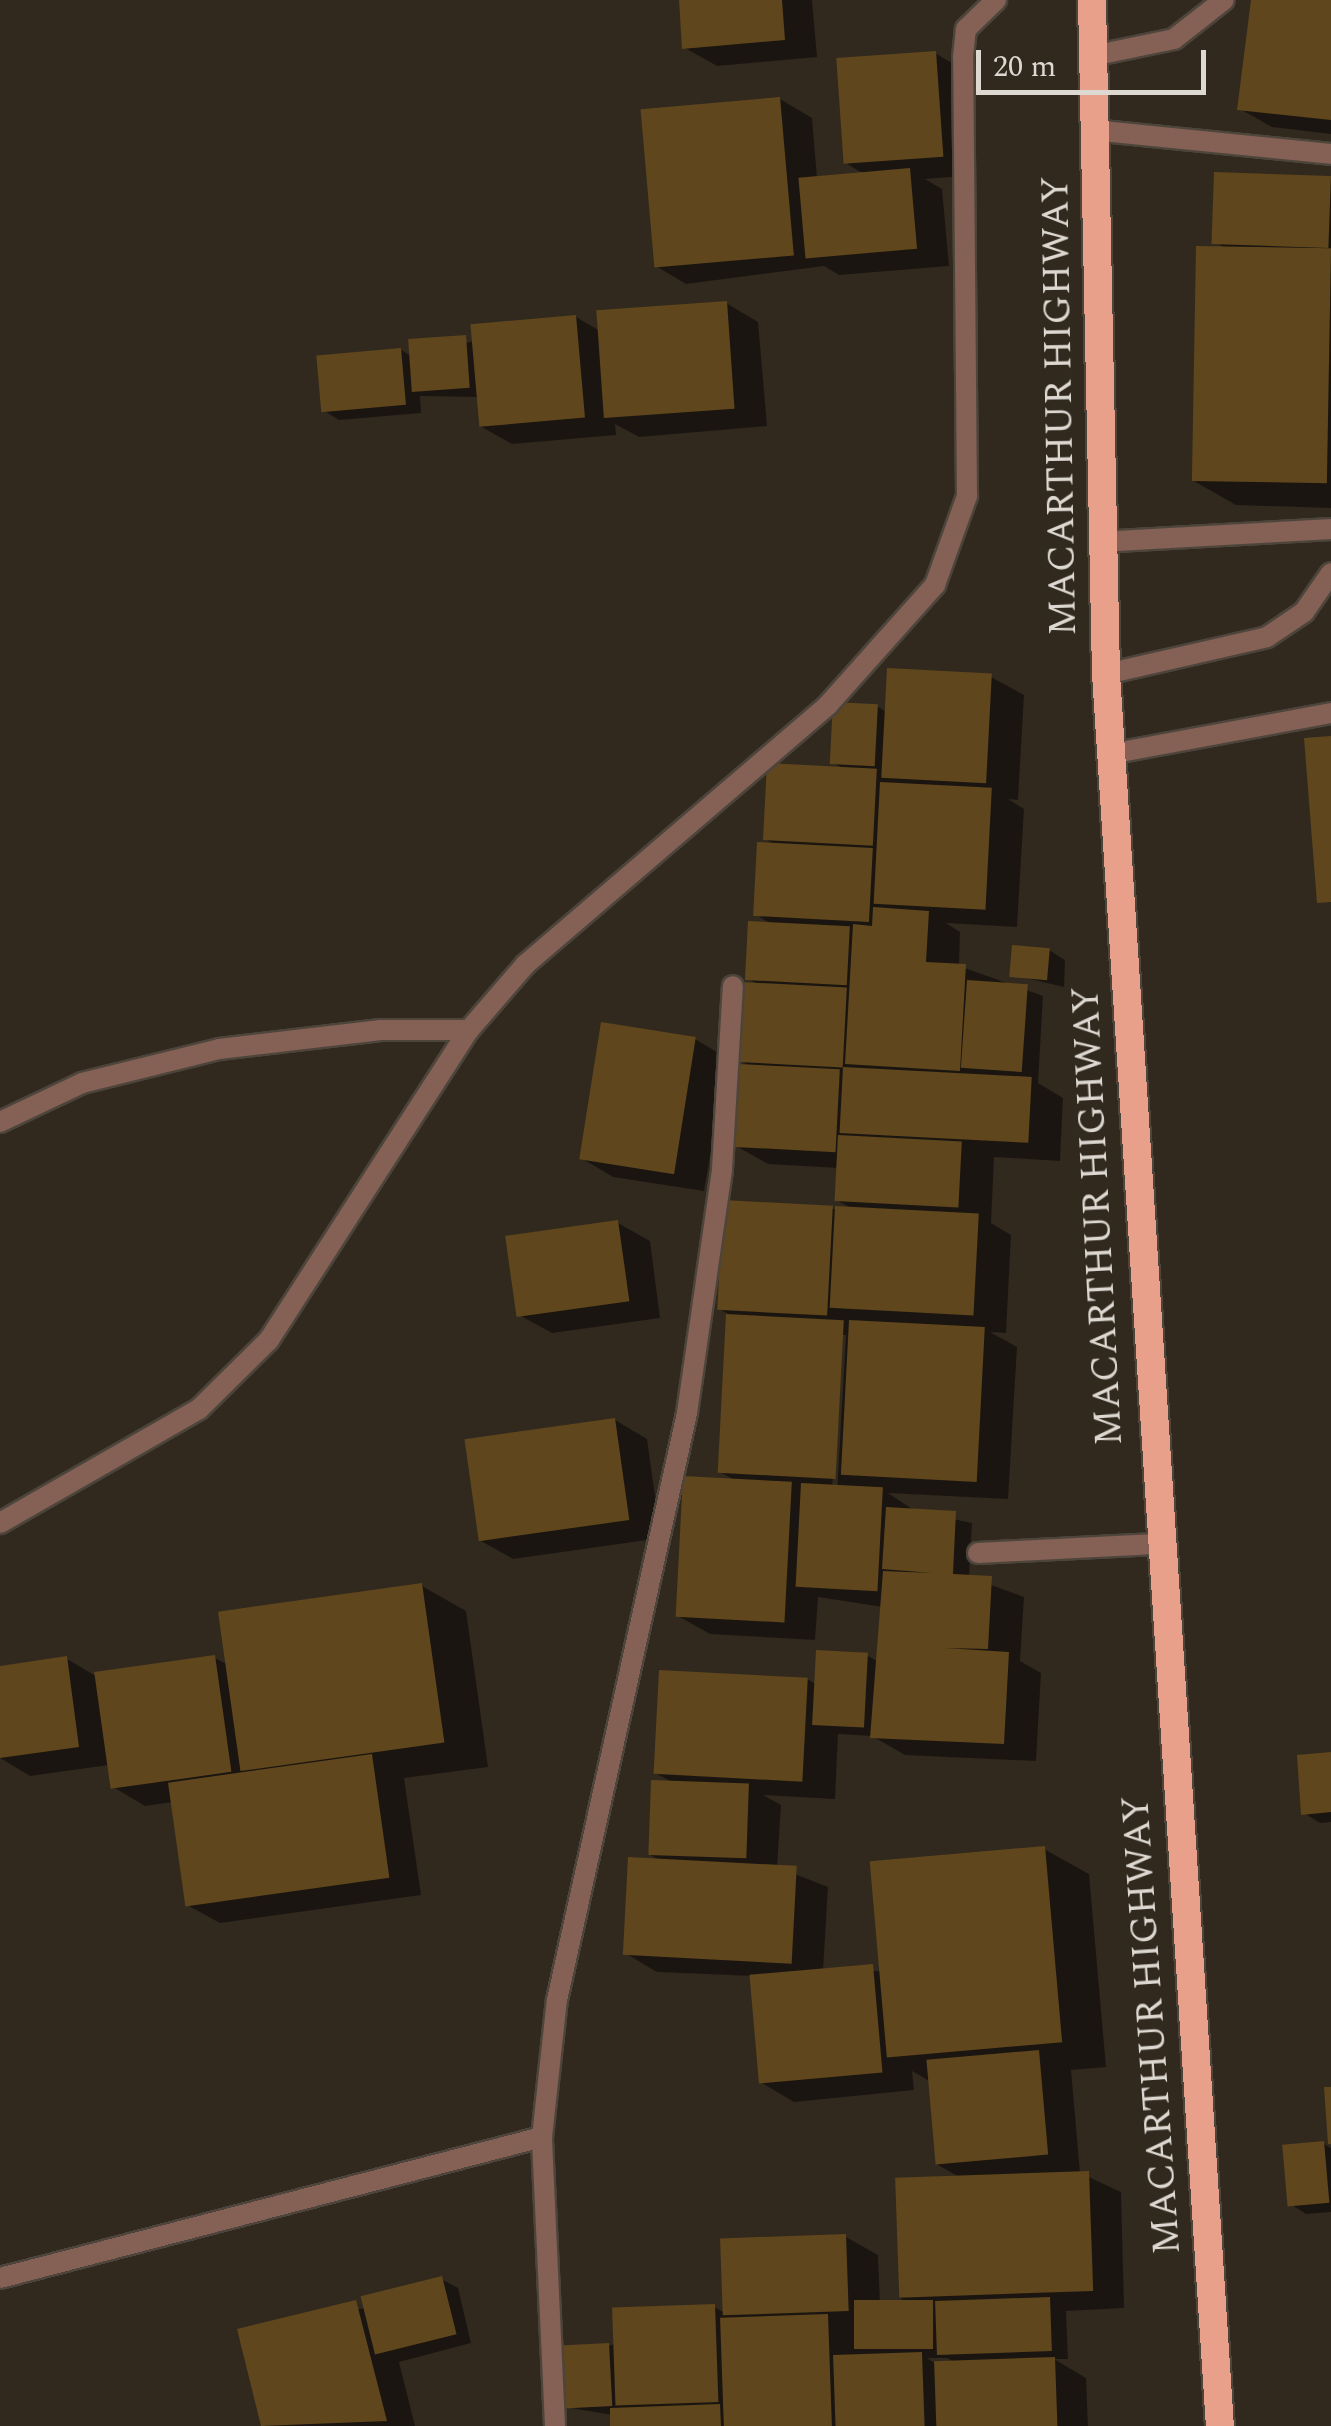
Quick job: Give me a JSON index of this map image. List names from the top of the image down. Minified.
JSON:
{"streets":{"highway":["MACARTHUR HIGHWAY"]},"scale_bar":"20 m"}
